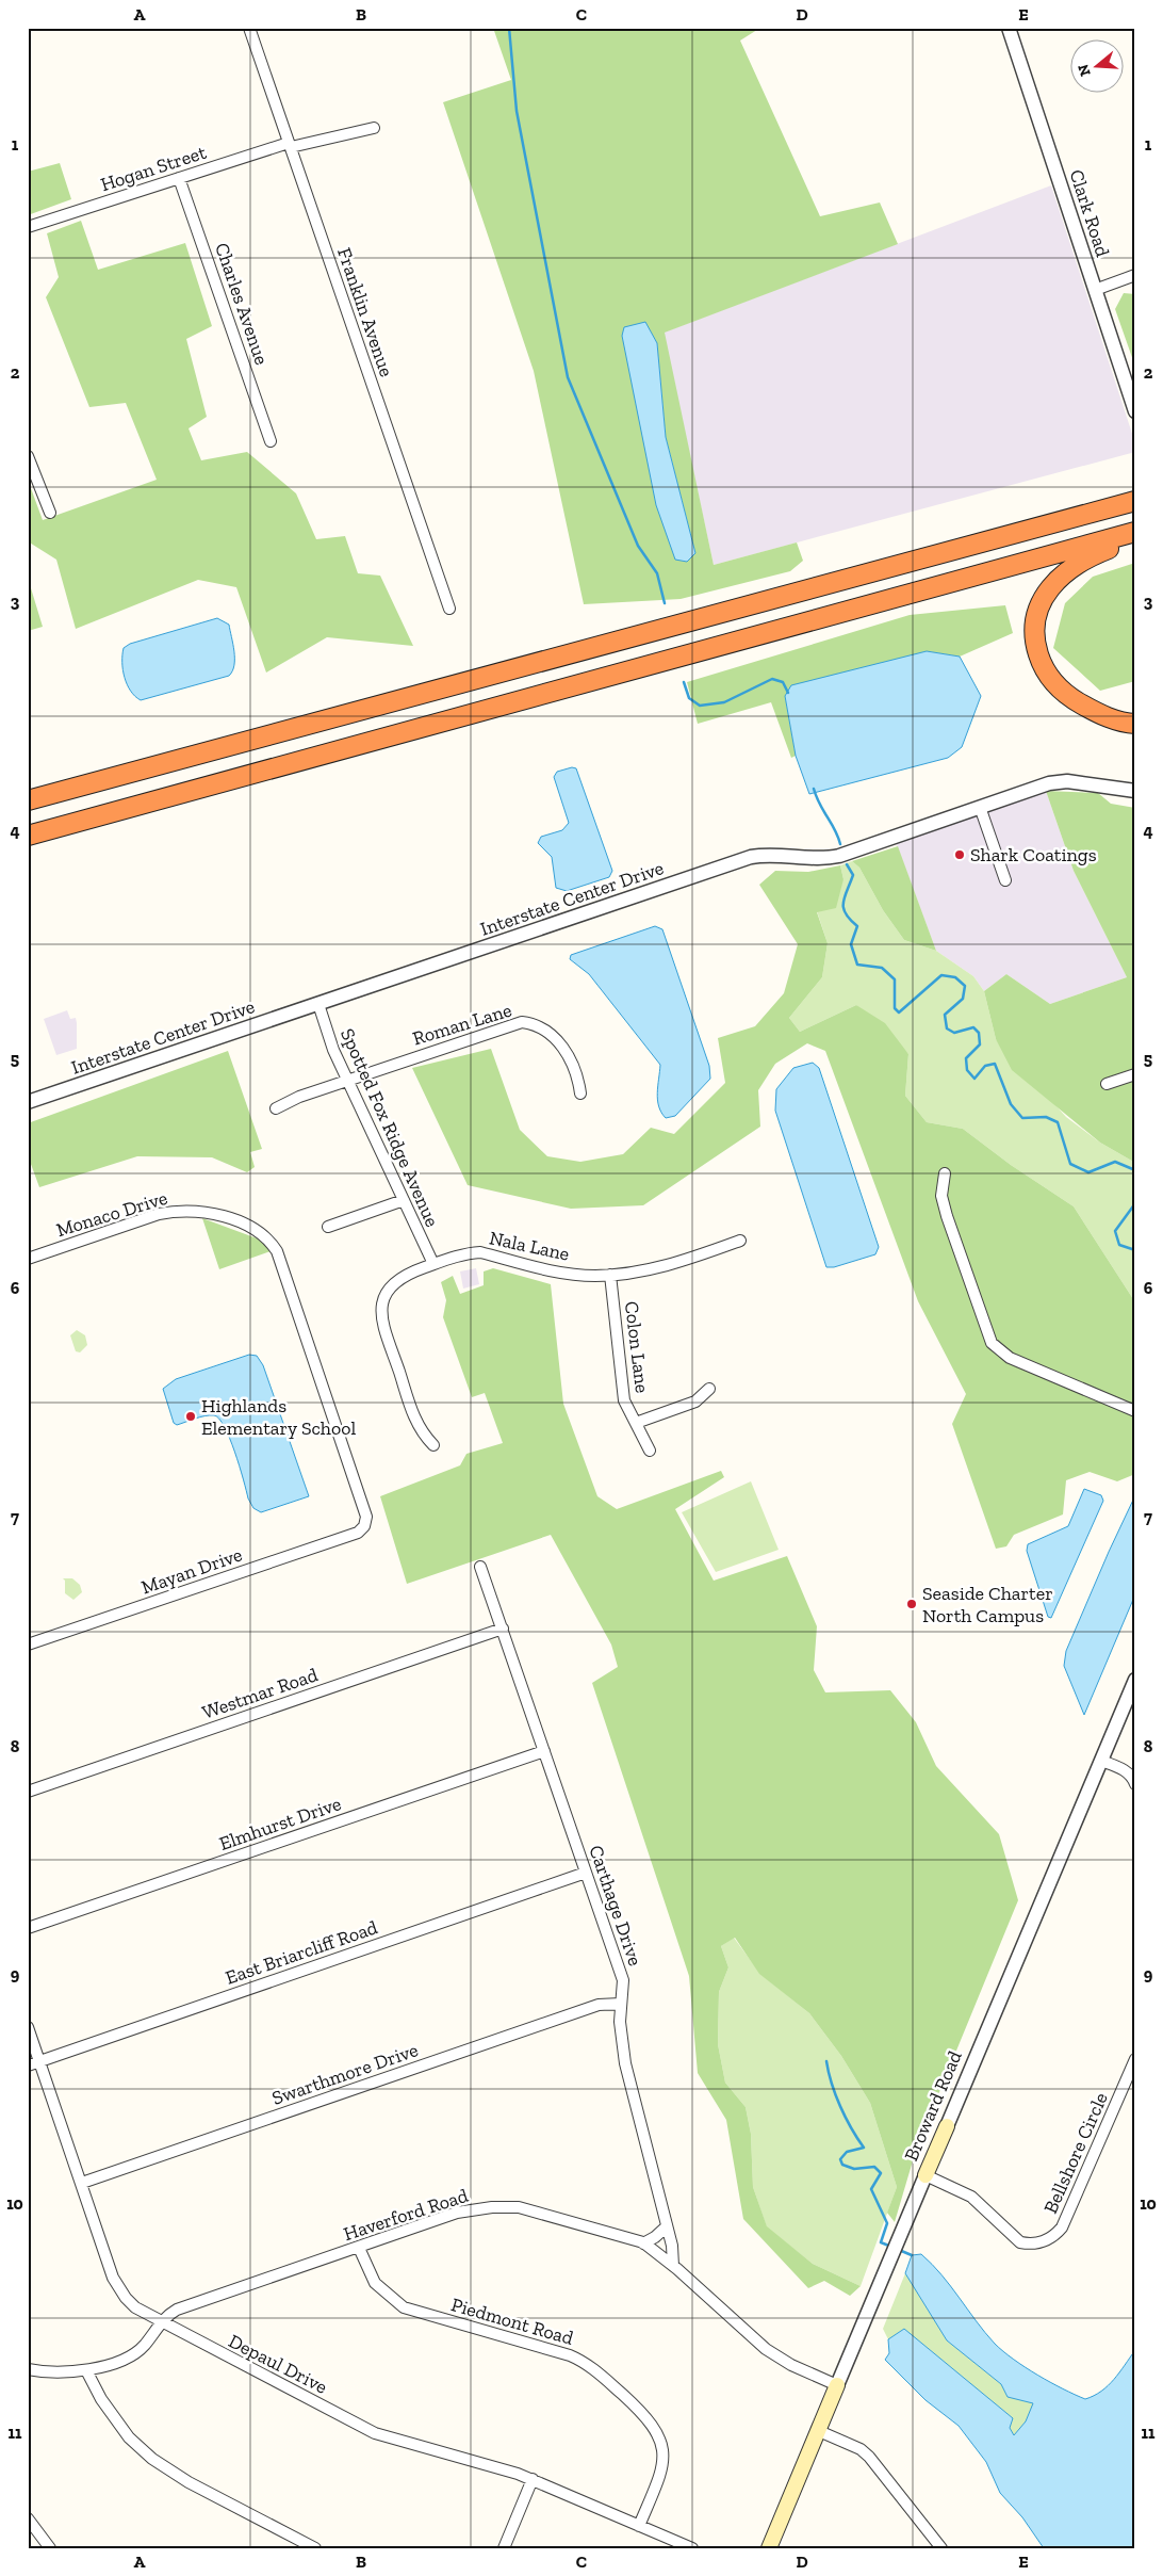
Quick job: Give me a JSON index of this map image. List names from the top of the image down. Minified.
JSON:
{"streets":{"main road":["Broward Road"],"street":["Hogan Street","Clark Road","Charles Avenue","Franklin Avenue","Interstate Center Drive","Roman Lane","Spotted Fox Ridge Avenue","Monaco Drive","Nala Lane","Colon Lane","Mayan Drive","Westmar Road","Elmhurst Drive","Carthage Drive","East Briarcliff Road","Swarthmore Drive","Bellshore Circle","Haverford Road","Piedmont Road","Depaul Drive"]},"crossings":[["Hogan Street","Charles Avenue"],["Hogan Street","Franklin Avenue"],["Interstate Center Drive","Spotted Fox Ridge Avenue"],["Roman Lane","Spotted Fox Ridge Avenue"],["Spotted Fox Ridge Avenue","Nala Lane"],["Monaco Drive","Mayan Drive"],["Nala Lane","Colon Lane"],["Westmar Road","Carthage Drive"],["Elmhurst Drive","Carthage Drive"],["Carthage Drive","East Briarcliff Road"],["Carthage Drive","Swarthmore Drive"],["Carthage Drive","Haverford Road"],["East Briarcliff Road","Depaul Drive"],["Swarthmore Drive","Depaul Drive"],["Broward Road","Bellshore Circle"],["Broward Road","Haverford Road"],["Haverford Road","Piedmont Road"],["Haverford Road","Depaul Drive"],["Piedmont Road","Depaul Drive"]],"places":["Shark Coatings","Highlands Elementary School","Seaside Charter North Campus"],"north":"left","grid":{"columns":["A","B","C","D","E"],"rows":["1","2","3","4","5","6","7","8","9","10","11"]}}
